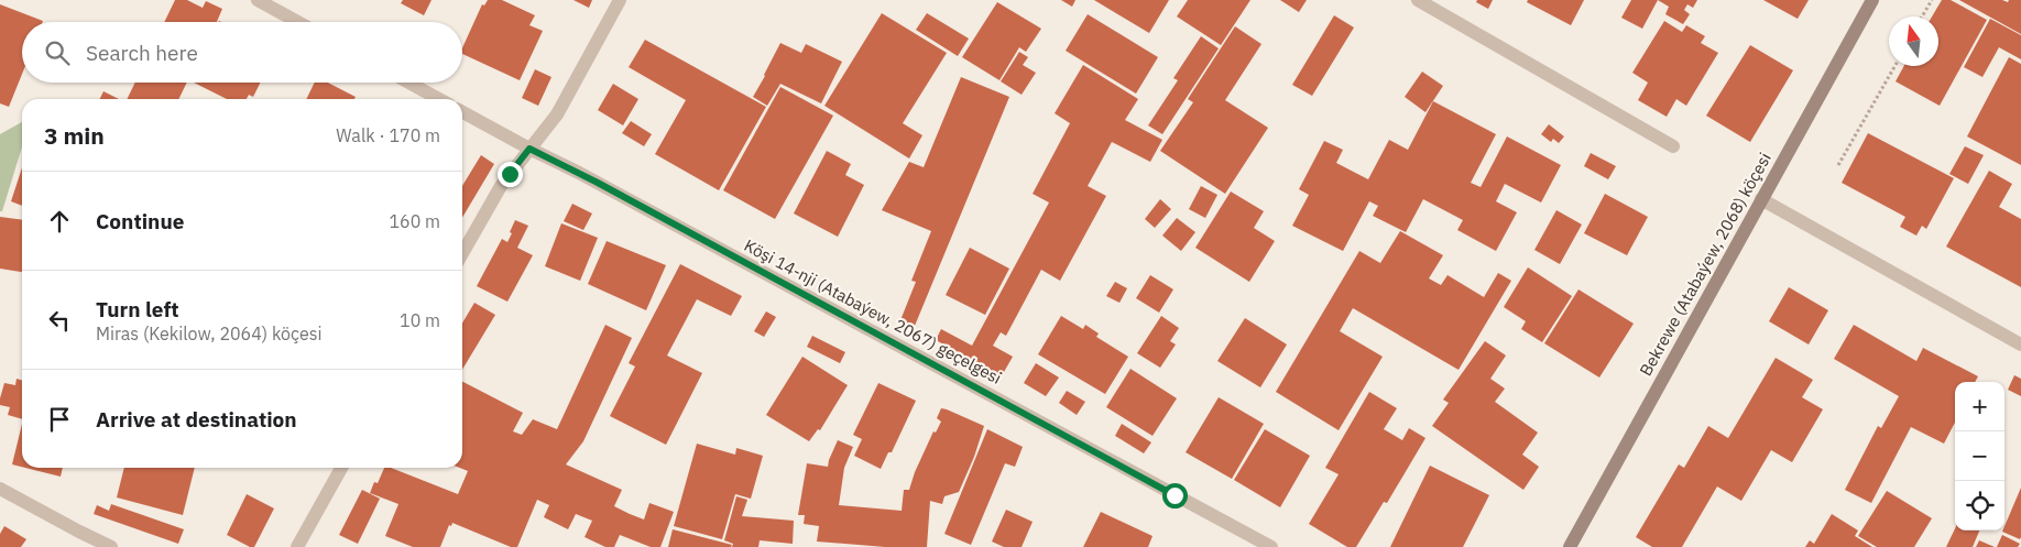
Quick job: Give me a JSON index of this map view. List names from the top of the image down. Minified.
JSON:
{"streets":{"main road":["Bekrewe (Atabaýew, 2068) köçesi"],"street":["Köşi 14-nji (Atabaýew, 2067) geçelgesi"]},"north":"top","page":{"search":"Search here","heading":["3 min","Walk · 170 m"],"list":[["Continue","160 m"],["Turn left","Miras (Kekilow, 2064) köçesi","10 m"],"Arrive at destination"],"map_buttons":["+","−"]}}
